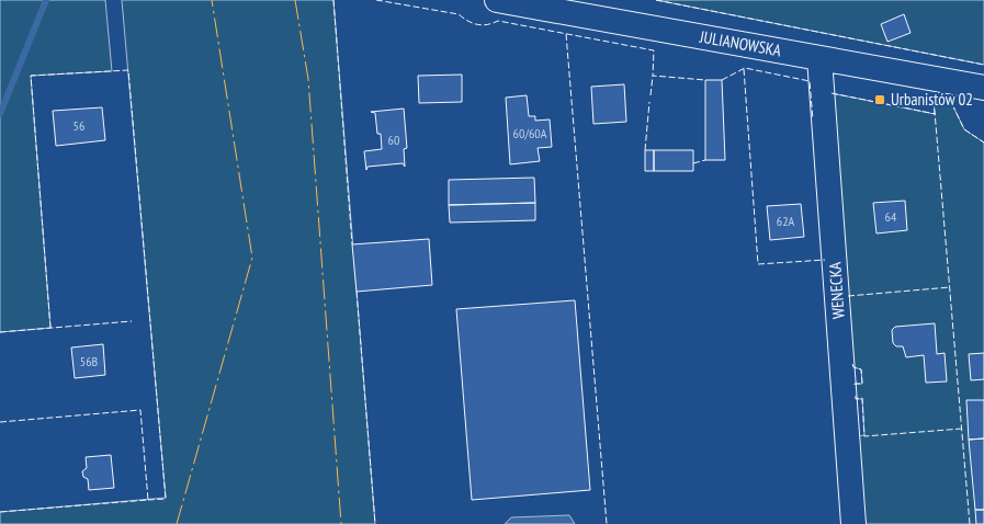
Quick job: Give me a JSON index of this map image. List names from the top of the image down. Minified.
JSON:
{"streets":{"street":["JULIANOWSKA","WENECKA"]},"crossings":[["JULIANOWSKA","WENECKA"]],"places":{"transit":["Urbanistów 02"]},"house_numbers":["56","60/60A","60","64","62A","56B"]}
